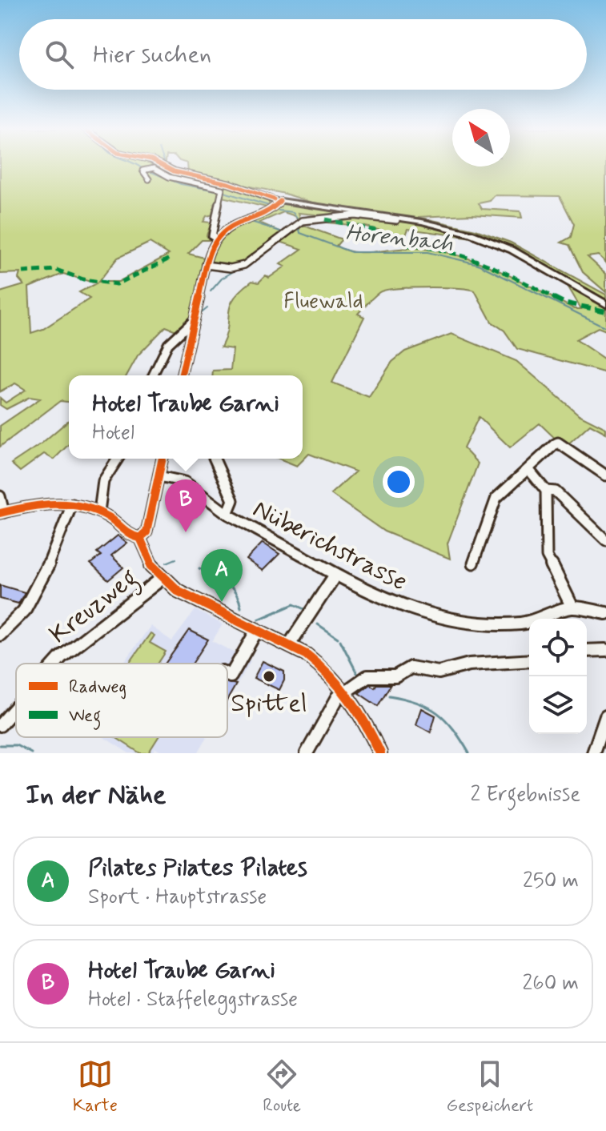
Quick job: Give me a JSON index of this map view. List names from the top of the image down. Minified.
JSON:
{"streets":{"street":["Nüberichstrasse","Kreuzweg"]},"water":["Horenbach"],"parks":["Fluewald"],"places":["Spittel"],"legend":["Radweg","Weg"],"north":"top left","page":{"search":"Hier suchen","popup":["Hotel Traube Garni","Hotel"],"pins":["B","A"],"heading":["In der Nähe","2 Ergebnisse"],"list":[{"mark":"A","name":"Pilates Pilates Pilates","note":"Sport · Hauptstrasse","value":"250 m"},{"mark":"B","name":"Hotel Traube Garni","note":"Hotel · Staffeleggstrasse","value":"260 m"}],"nav":["Karte","Route","Gespeichert"]}}
